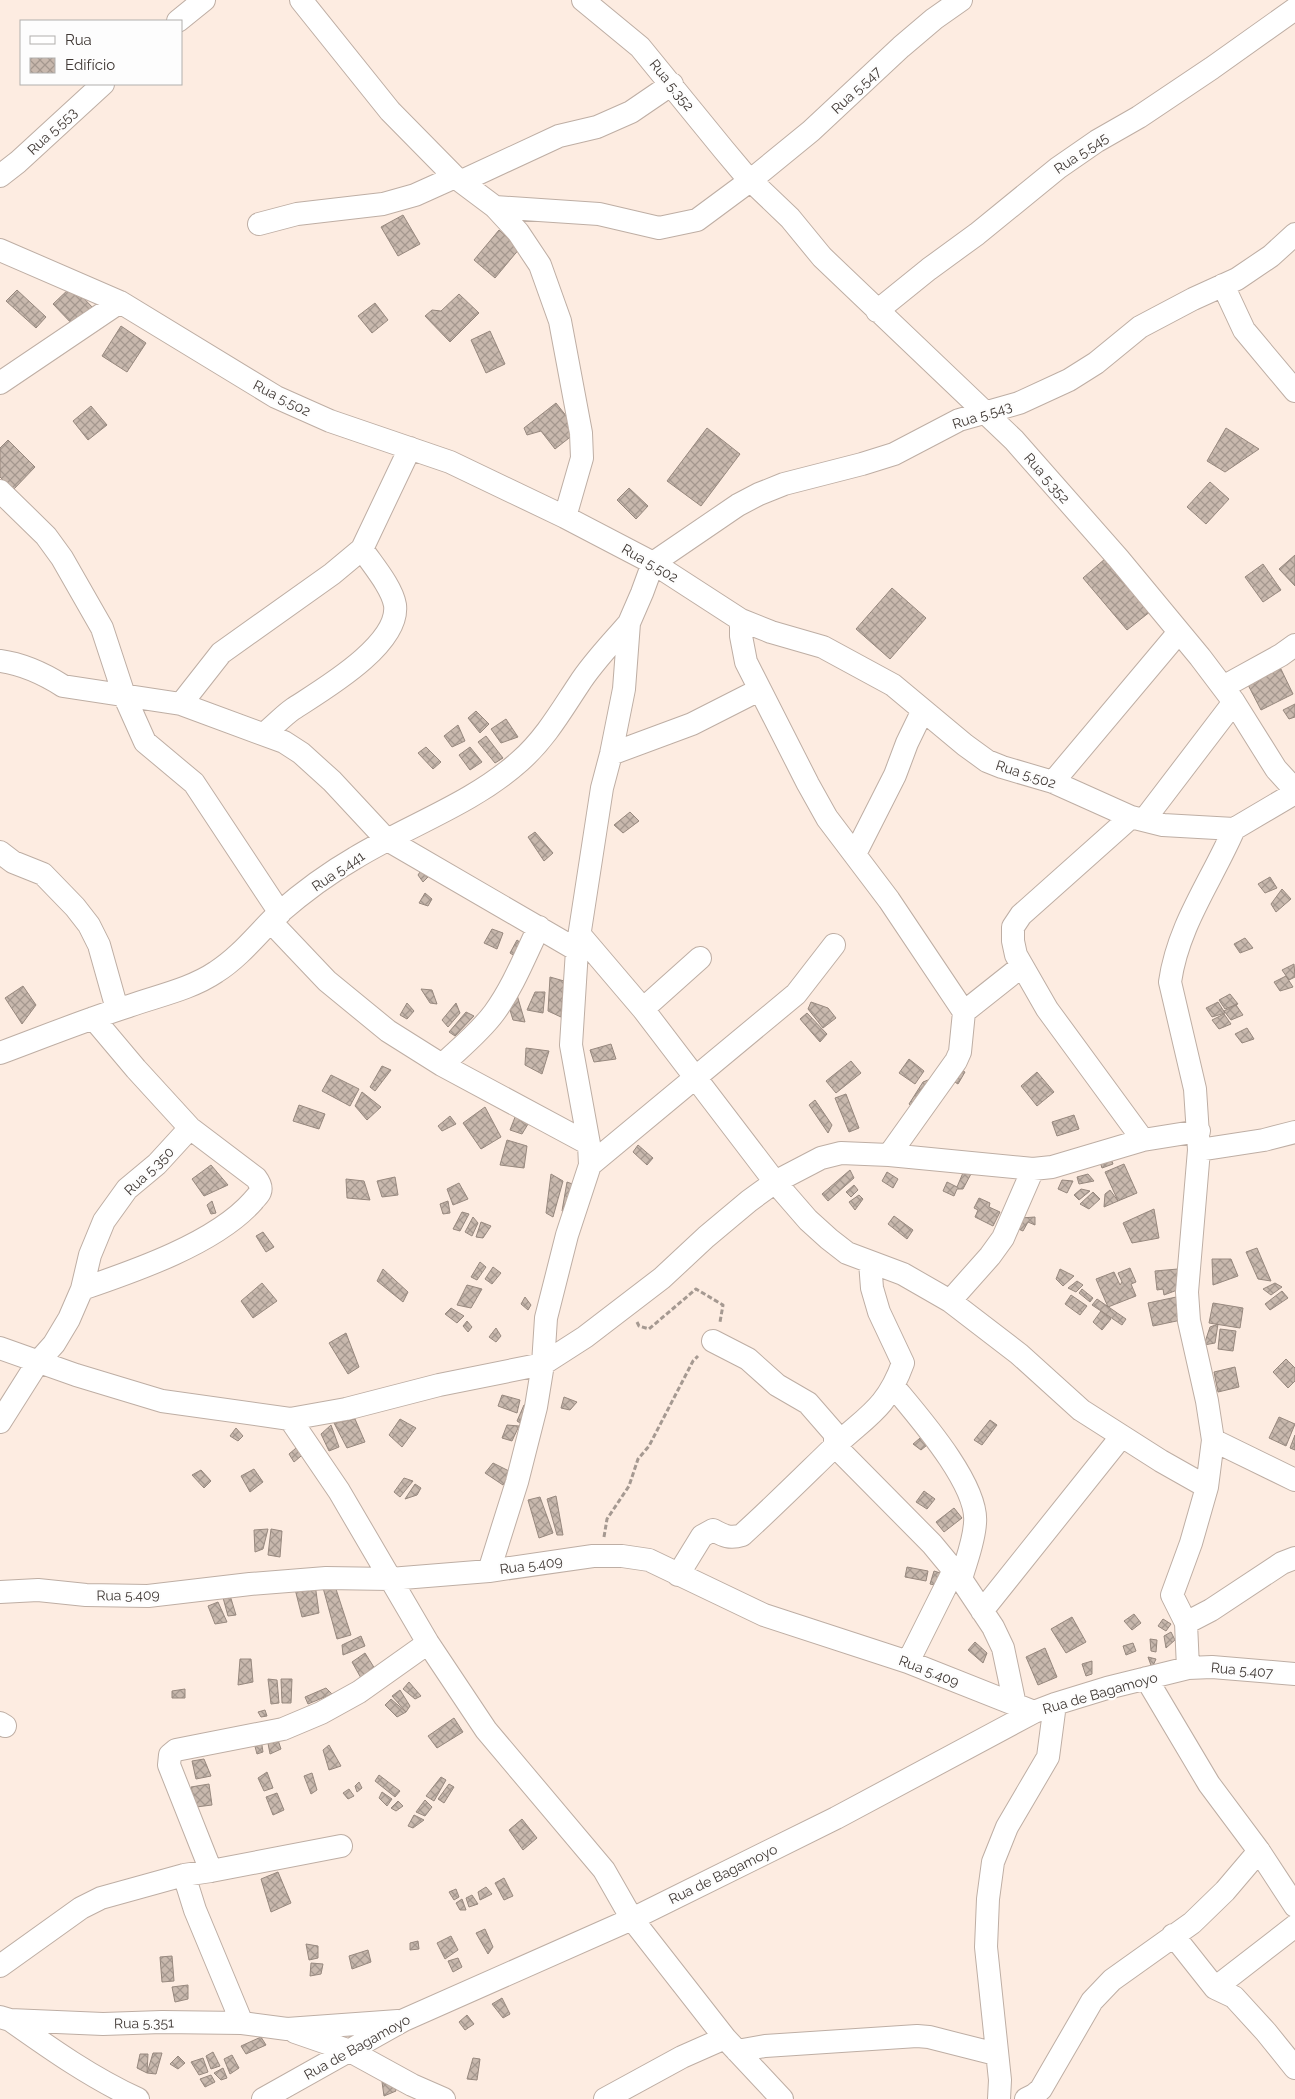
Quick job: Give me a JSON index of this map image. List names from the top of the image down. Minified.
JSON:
{"streets":{"street":["Rua 5.352","Rua 5.547","Rua 5.553","Rua 5.545","Rua 5.502","Rua 5.543","Rua 5.441","Rua 5.350","Rua 5.409","Rua 5.407","Rua de Bagamoyo","Rua 5.351"]},"crossings":[["Rua 5.352","Rua 5.547"],["Rua 5.352","Rua 5.545"],["Rua 5.352","Rua 5.543"],["Rua 5.502","Rua 5.543"],["Rua 5.409","Rua de Bagamoyo"],["Rua 5.407","Rua de Bagamoyo"]],"legend":["Rua","Edifício"]}
